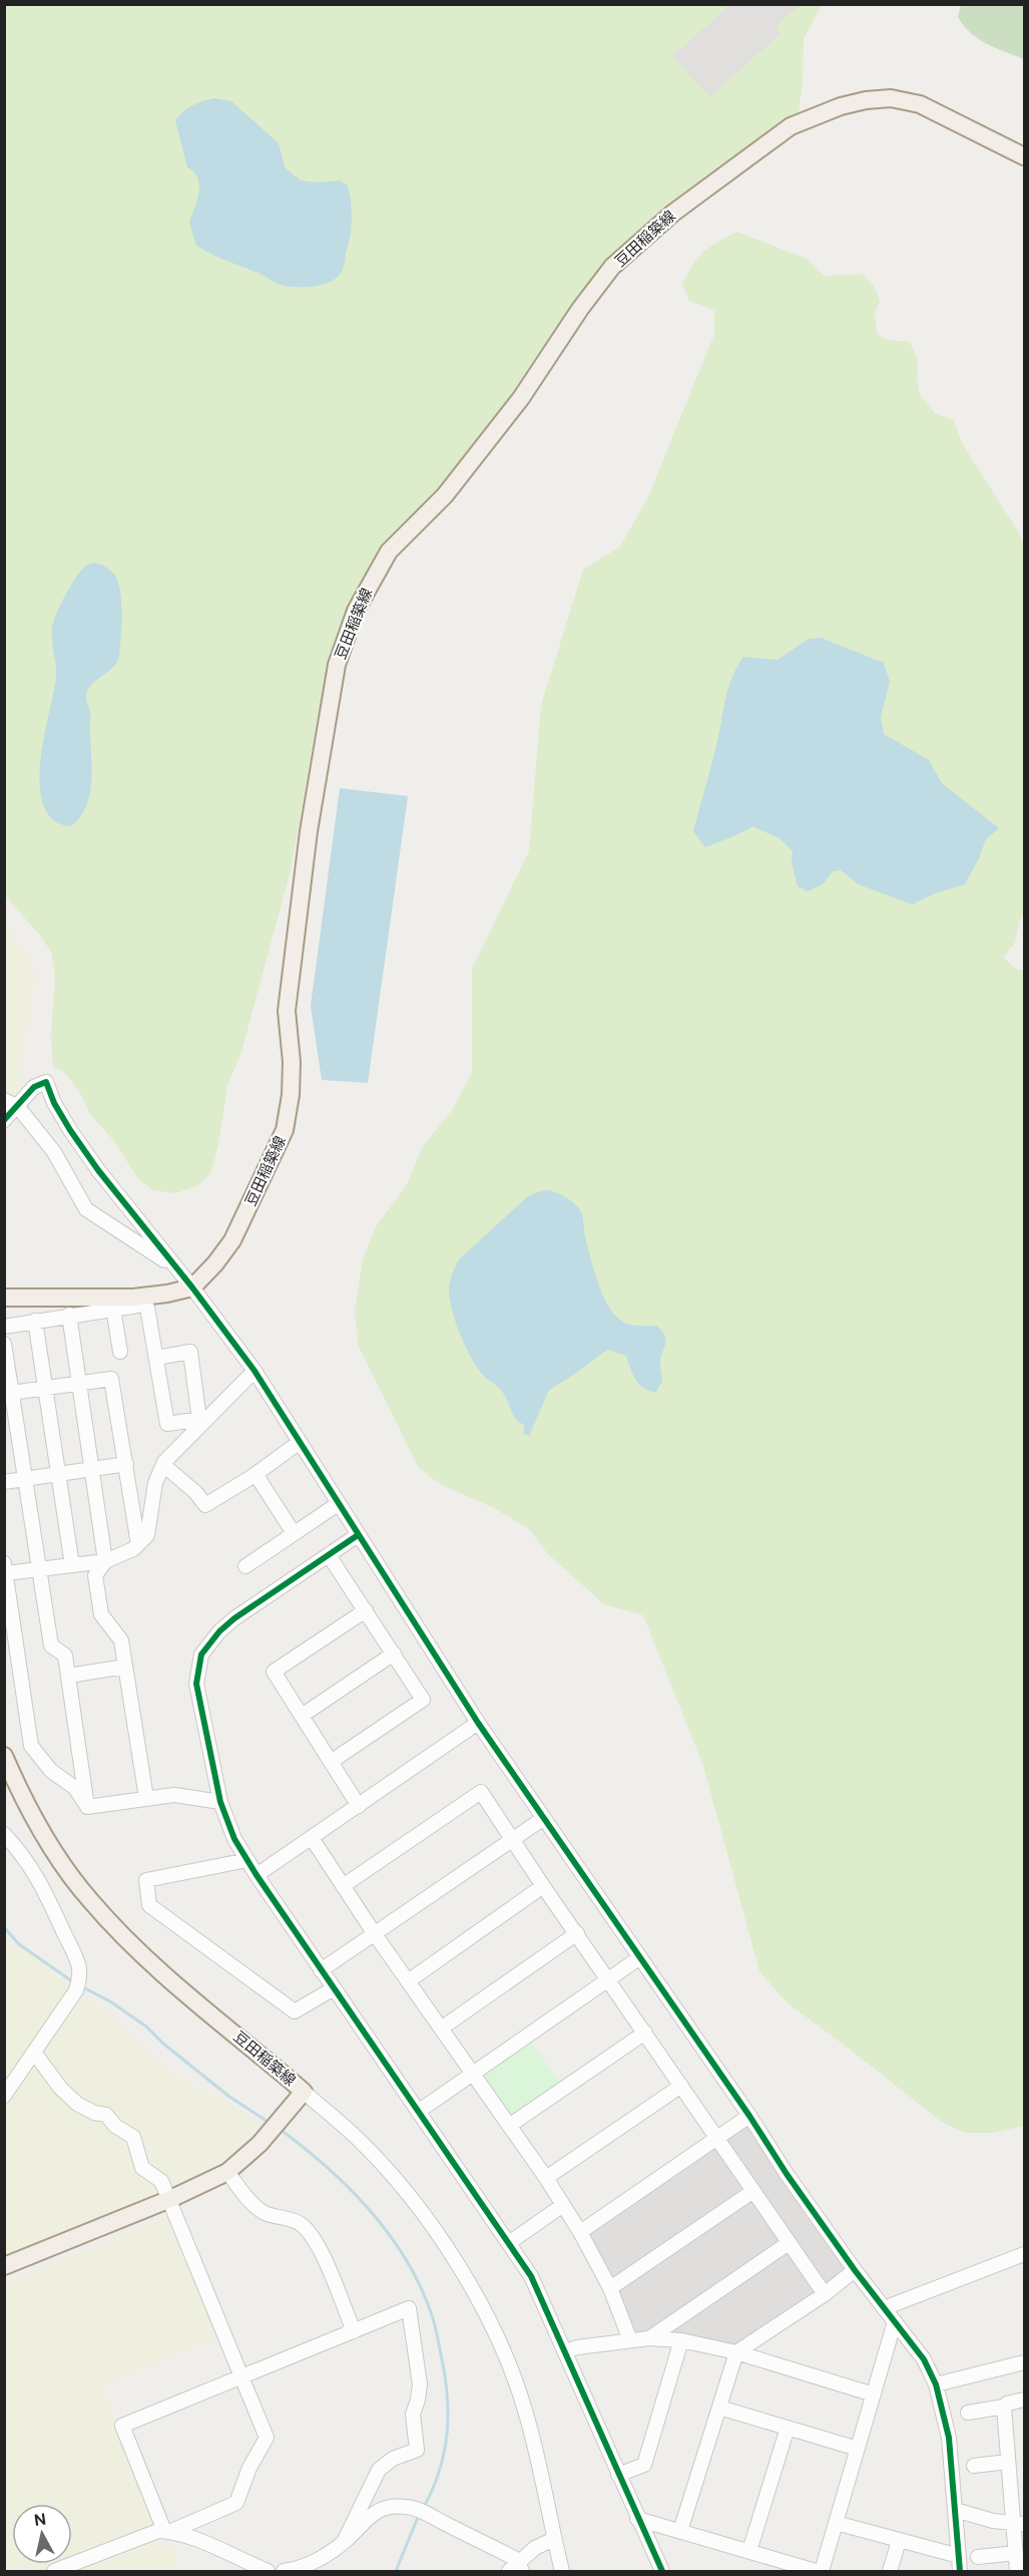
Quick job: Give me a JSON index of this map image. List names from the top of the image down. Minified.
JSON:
{"streets":{"main road":["豆田稲築線"]},"north":"top"}
